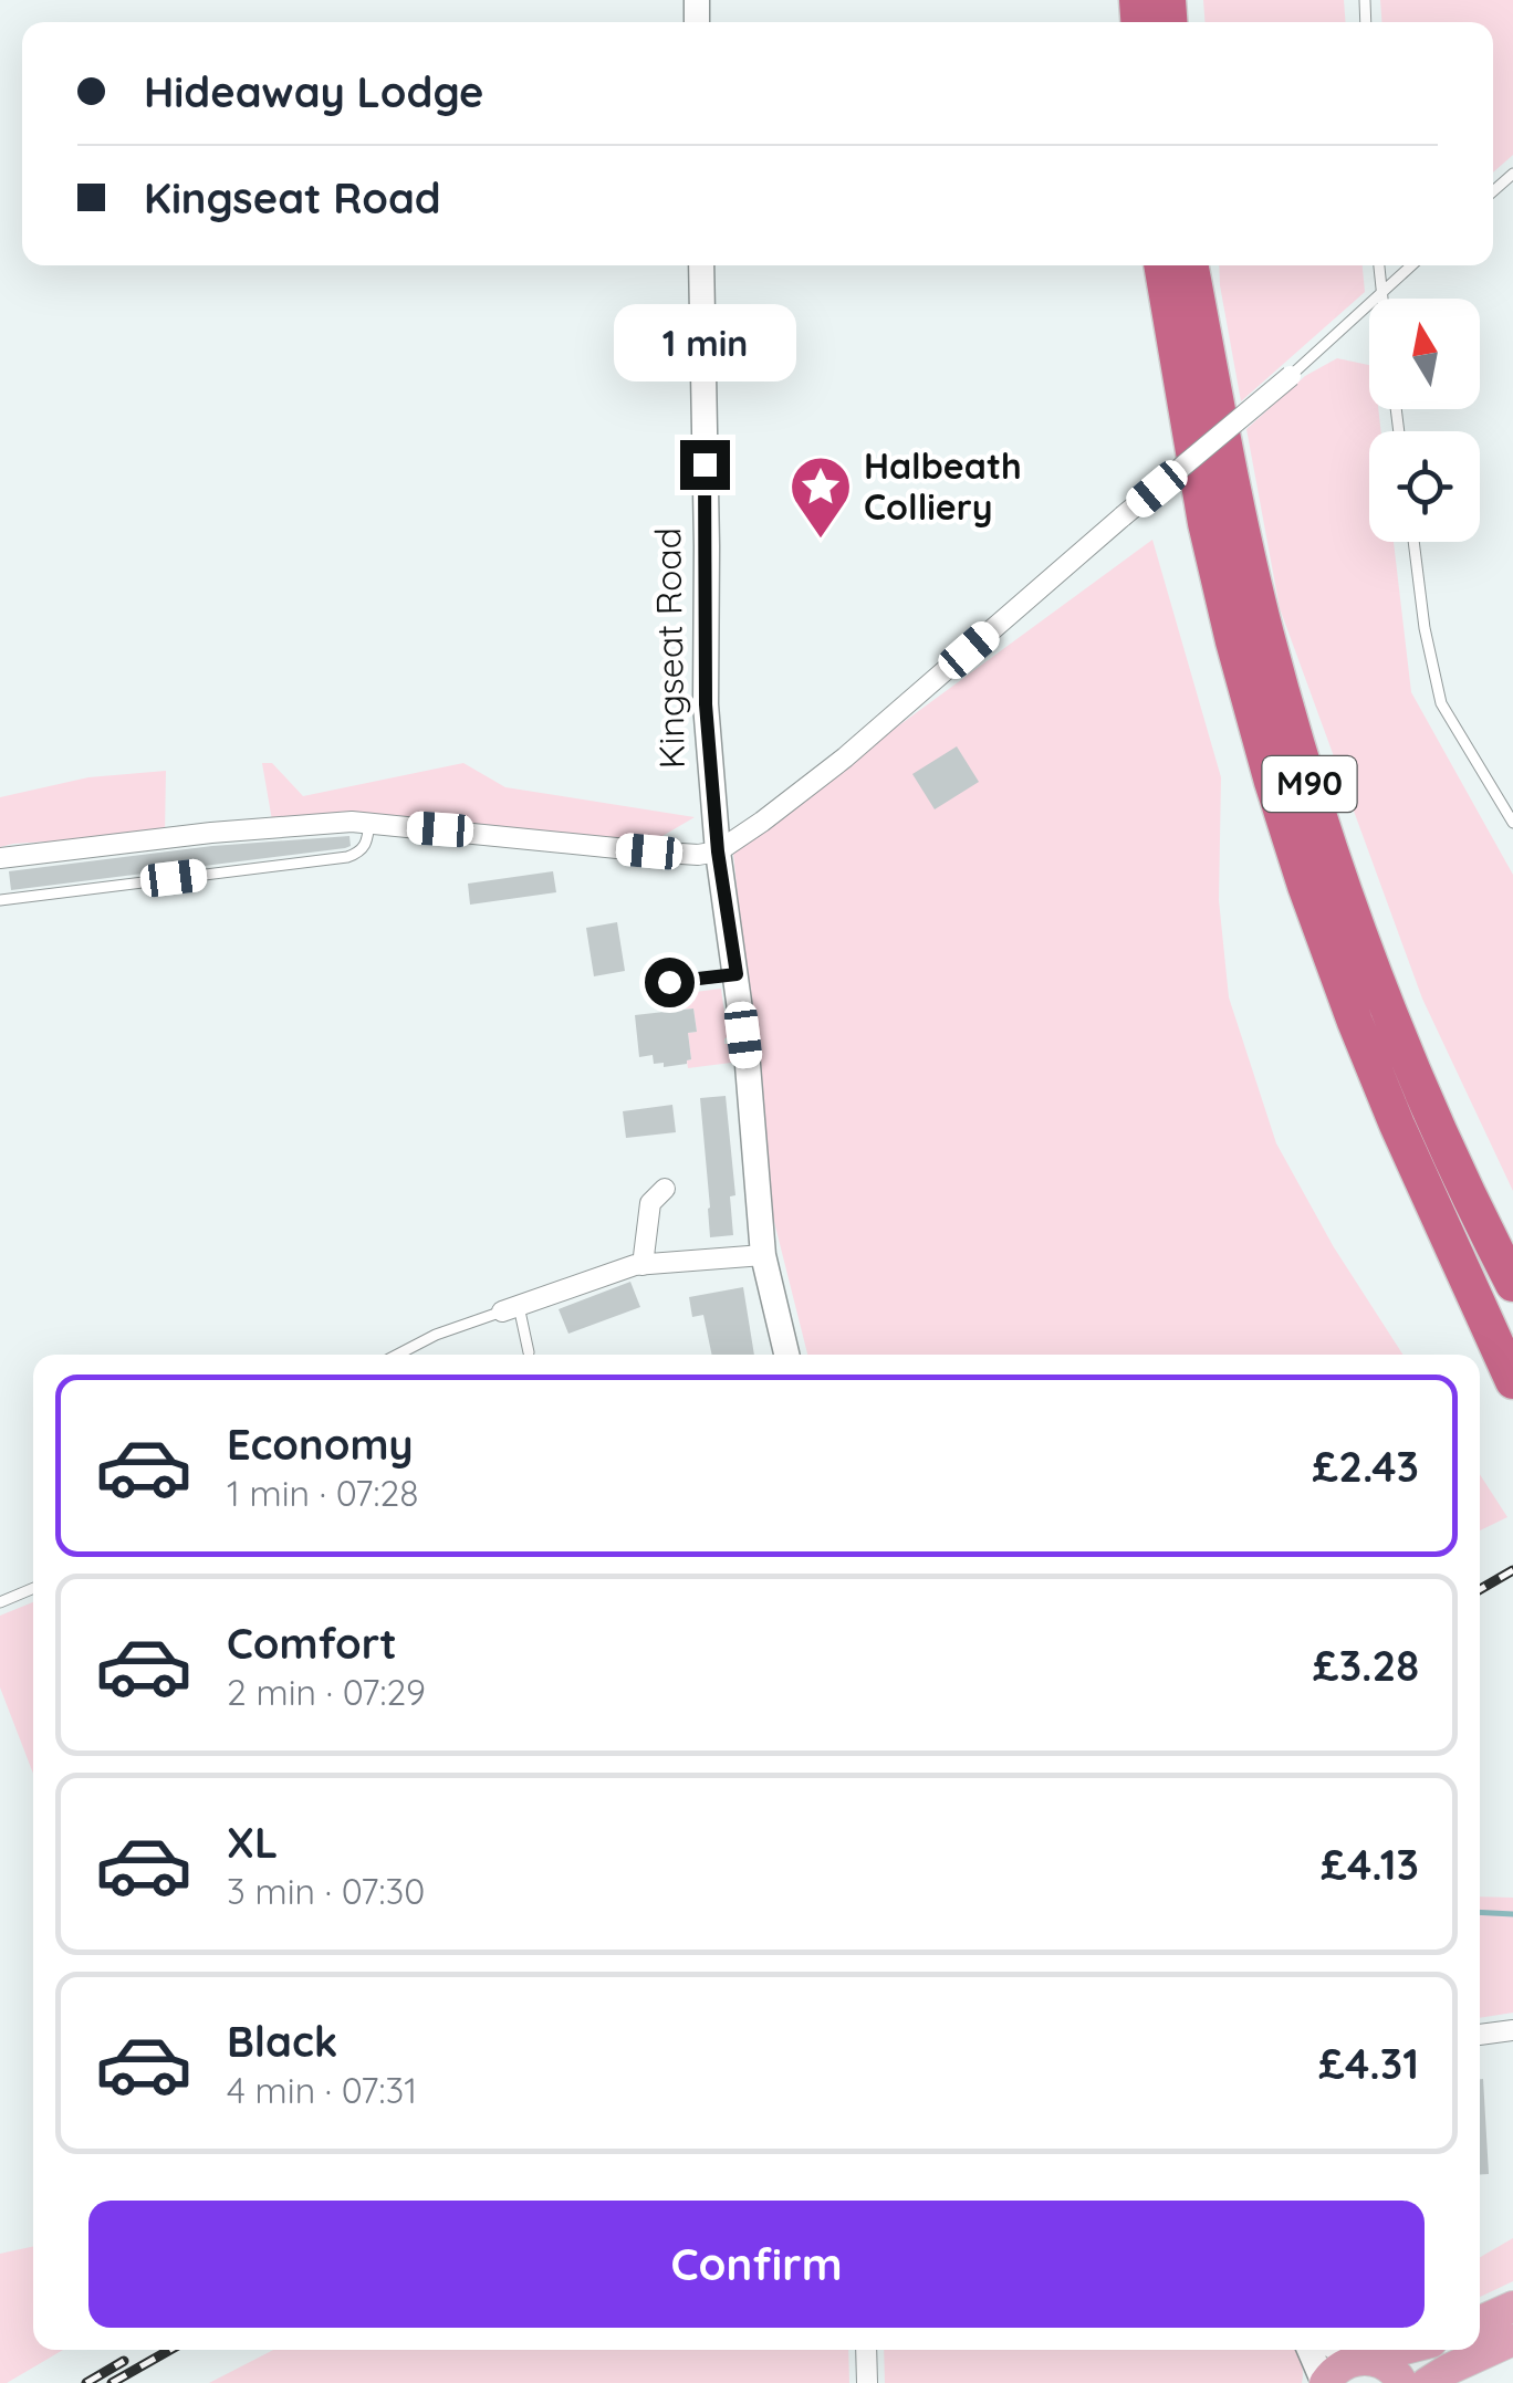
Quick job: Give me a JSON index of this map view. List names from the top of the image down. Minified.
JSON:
{"streets":{"highway":["M90"],"street":["Kingseat Road"]},"places":{"place":["Halbeath Colliery"]},"north":"top","page":{"banner":["Hideaway Lodge","Kingseat Road"],"bubble":"1 min","list":[{"name":"Economy","note":"1 min · 07:28","value":"£2.43"},{"name":"Comfort","note":"2 min · 07:29","value":"£3.28"},{"name":"XL","note":"3 min · 07:30","value":"£4.13"},{"name":"Black","note":"4 min · 07:31","value":"£4.31"}],"buttons":"Confirm"}}
